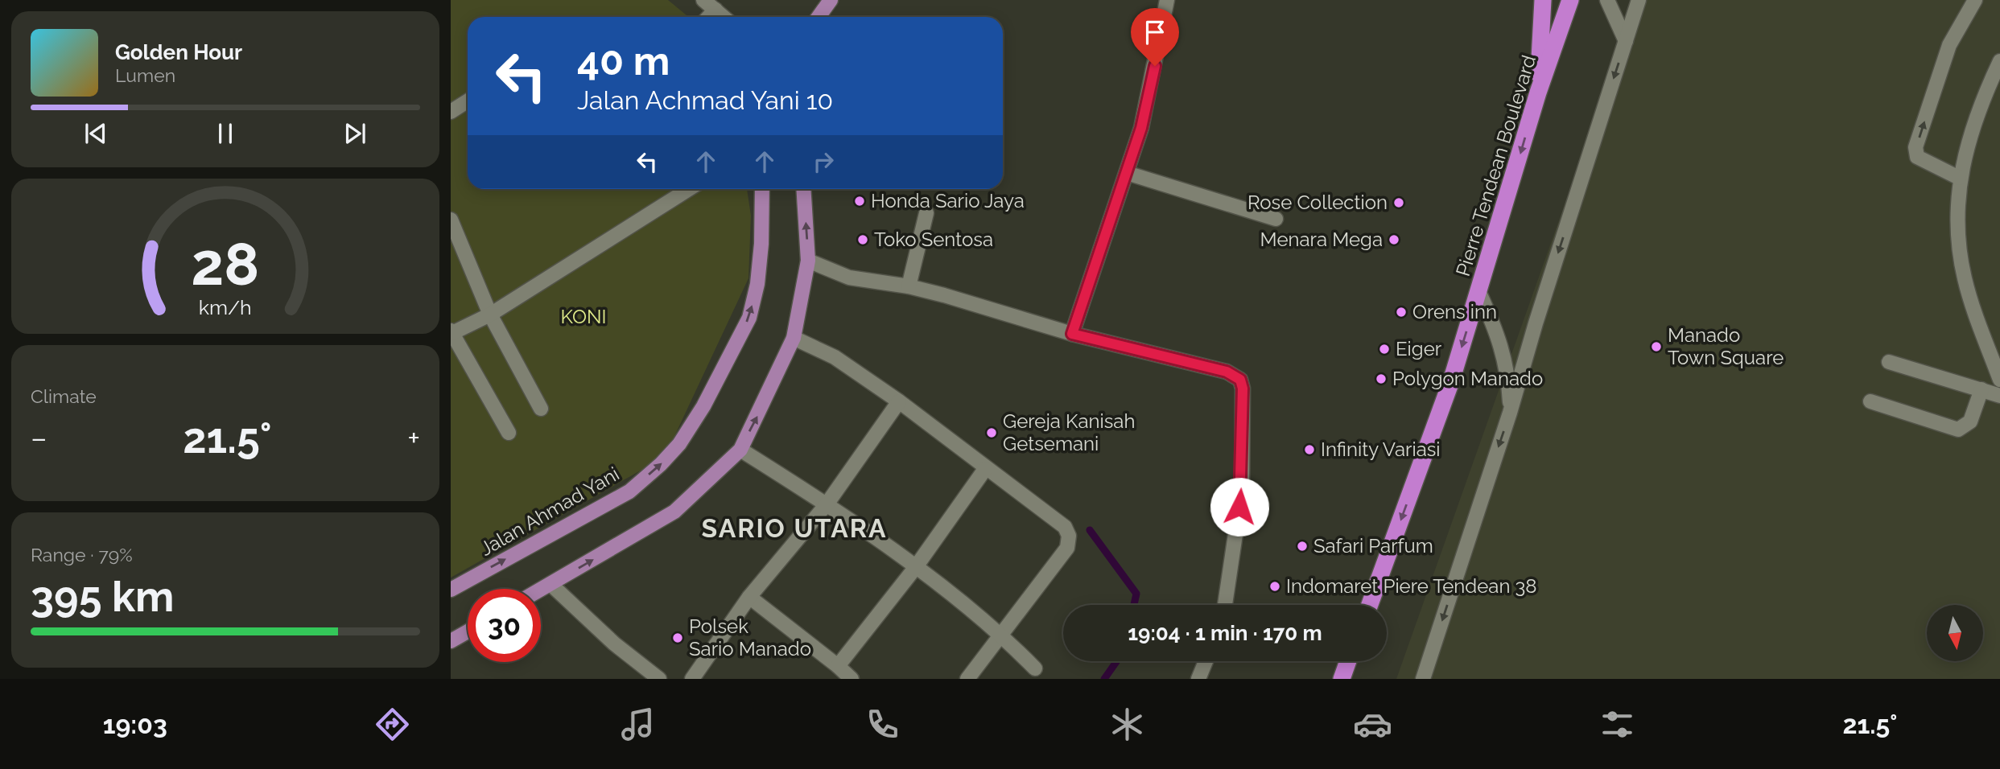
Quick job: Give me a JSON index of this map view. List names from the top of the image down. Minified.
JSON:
{"streets":{"highway":["Pierre Tendean Boulevard"],"main road":["Jalan Ahmad Yani"]},"one_way":["Pierre Tendean Boulevard"],"districts":["SARIO UTARA"],"parks":["KONI"],"places":["Honda Sario Jaya","Rose Collection","Toko Sentosa","Menara Mega","Orens inn","Manado Town Square","Eiger","Polygon Manado","Gereja Kanisah Getsemani","Infinity Variasi","Safari Parfum","Indomaret Piere Tendean 38","Polsek Sario Manado"],"north":"bottom","page":{"turn":["40 m","Jalan Achmad Yani 10"],"song":["Golden Hour","Lumen"],"tile":["Climate",["Range · 79%","395 km"]],"heat":["−","21.5°","+"],"limit":"30","trip":"19:04 · 1 min · 170 m","tabs":["19:03","21.5°"],"gauge":["28","km/h"]}}
